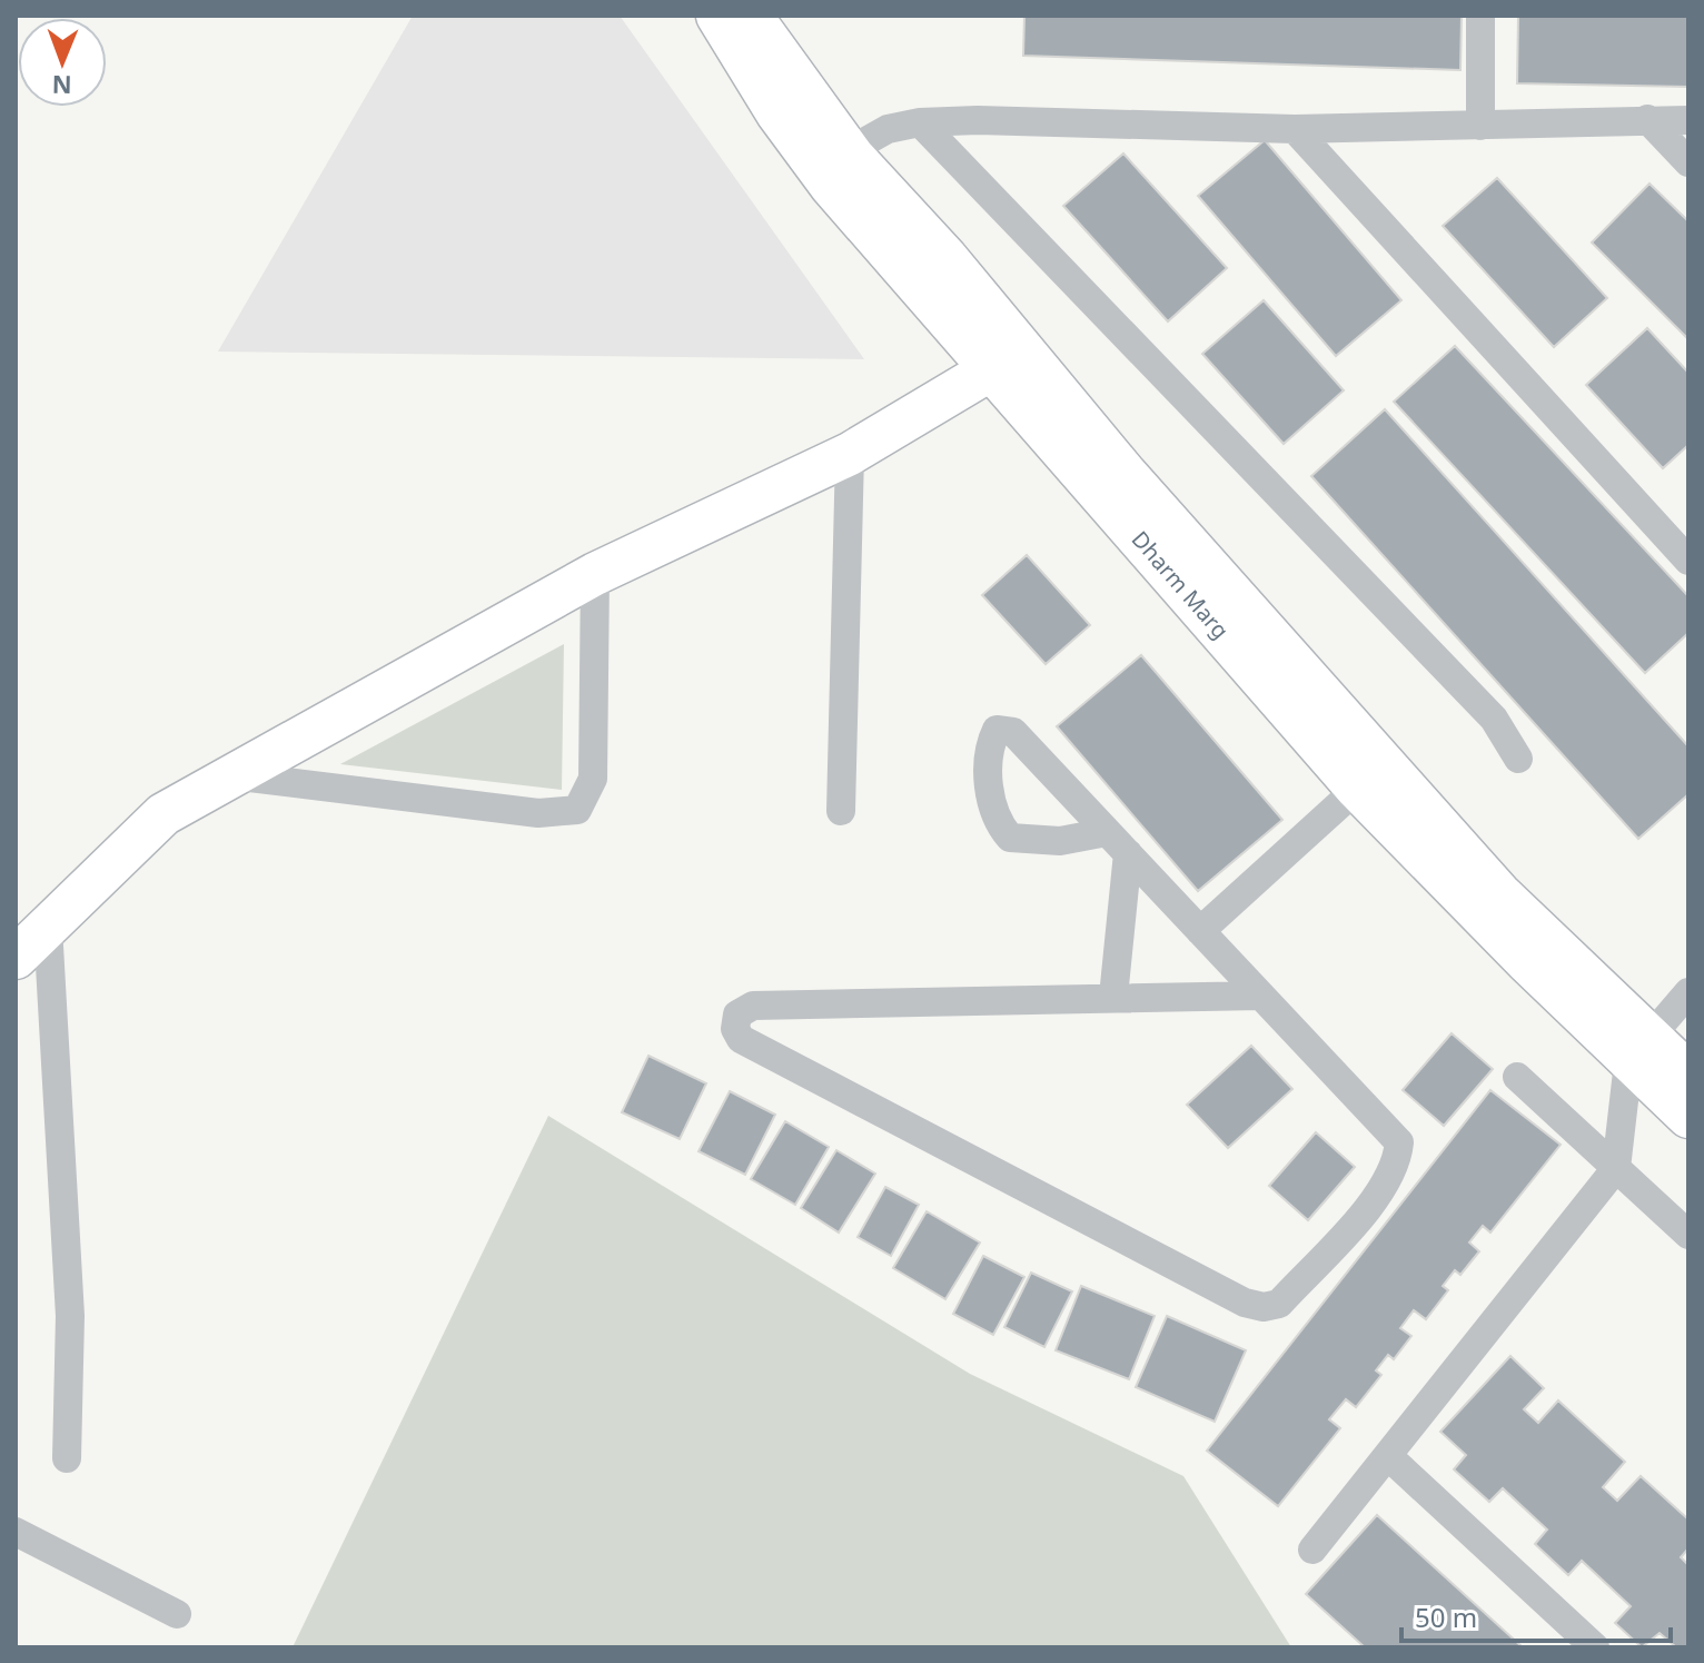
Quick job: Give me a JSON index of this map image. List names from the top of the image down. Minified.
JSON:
{"streets":{"main road":["Dharm Marg"]},"scale_bar":"50 m","north":"bottom"}
